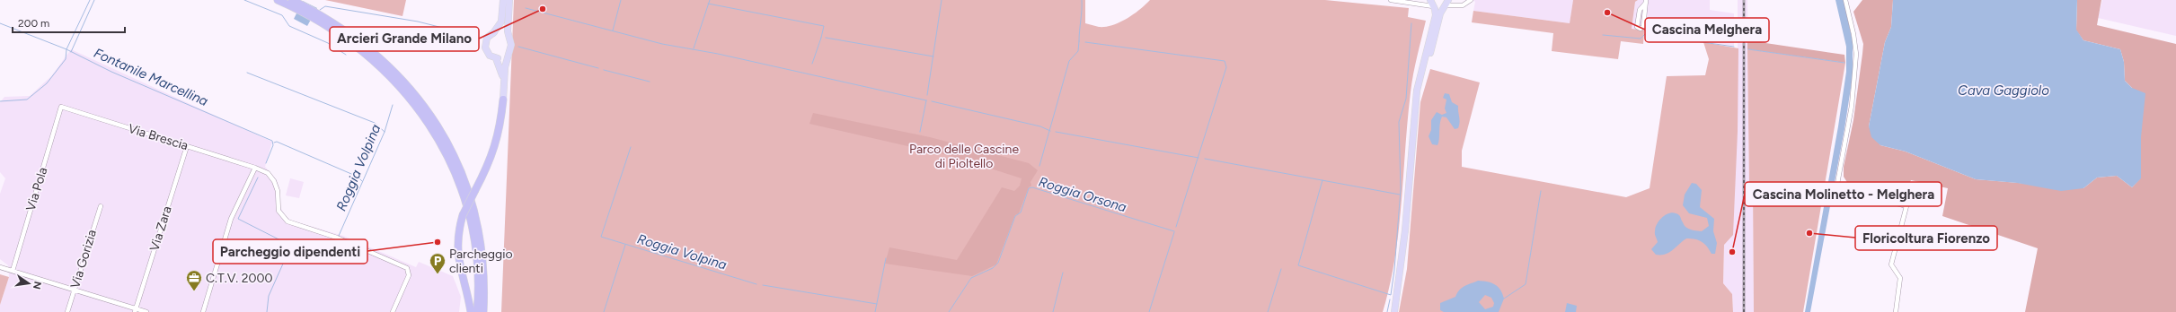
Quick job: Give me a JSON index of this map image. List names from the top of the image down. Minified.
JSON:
{"streets":{"street":["Via Brescia","Via Pola","Via Zara","Via Gorizia"]},"crossings":[["Via Brescia","Via Pola"],["Via Brescia","Via Zara"]],"water":["Fontanile Marcellina","Cava Gaggiolo","Roggia Volpina","Roggia Orsona"],"parks":["Parco delle Cascine di Pioltello"],"places":{"other":["Arcieri Grande Milano","Cascina Melghera","Floricoltura Fiorenzo","Parcheggio dipendenti","Cascina Molinetto - Melghera"],"parking":["Parcheggio clienti"],"office":["C.T.V. 2000"]},"scale_bar":"200 m","north":"right"}
